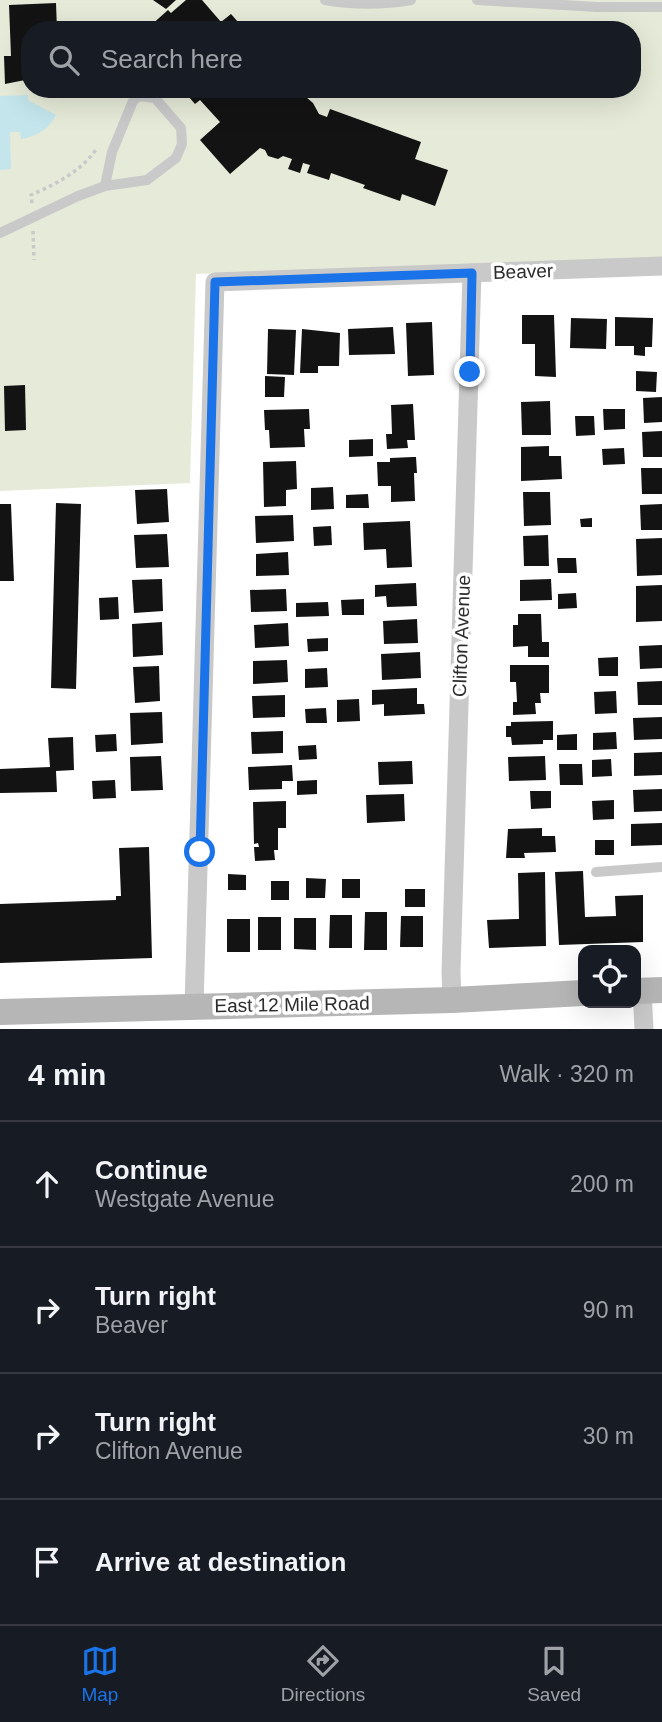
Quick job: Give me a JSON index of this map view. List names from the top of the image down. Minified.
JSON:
{"streets":{"main road":["East 12 Mile Road"],"street":["Beaver","Clifton Avenue"]},"crossings":[["Beaver","Clifton Avenue"],["Beaver","East 12 Mile Road"],["Clifton Avenue","East 12 Mile Road"]],"page":{"search":"Search here","heading":["4 min","Walk · 320 m"],"list":[["Continue","Westgate Avenue","200 m"],["Turn right","Beaver","90 m"],["Turn right","Clifton Avenue","30 m"],"Arrive at destination"],"nav":["Map","Directions","Saved"]}}
